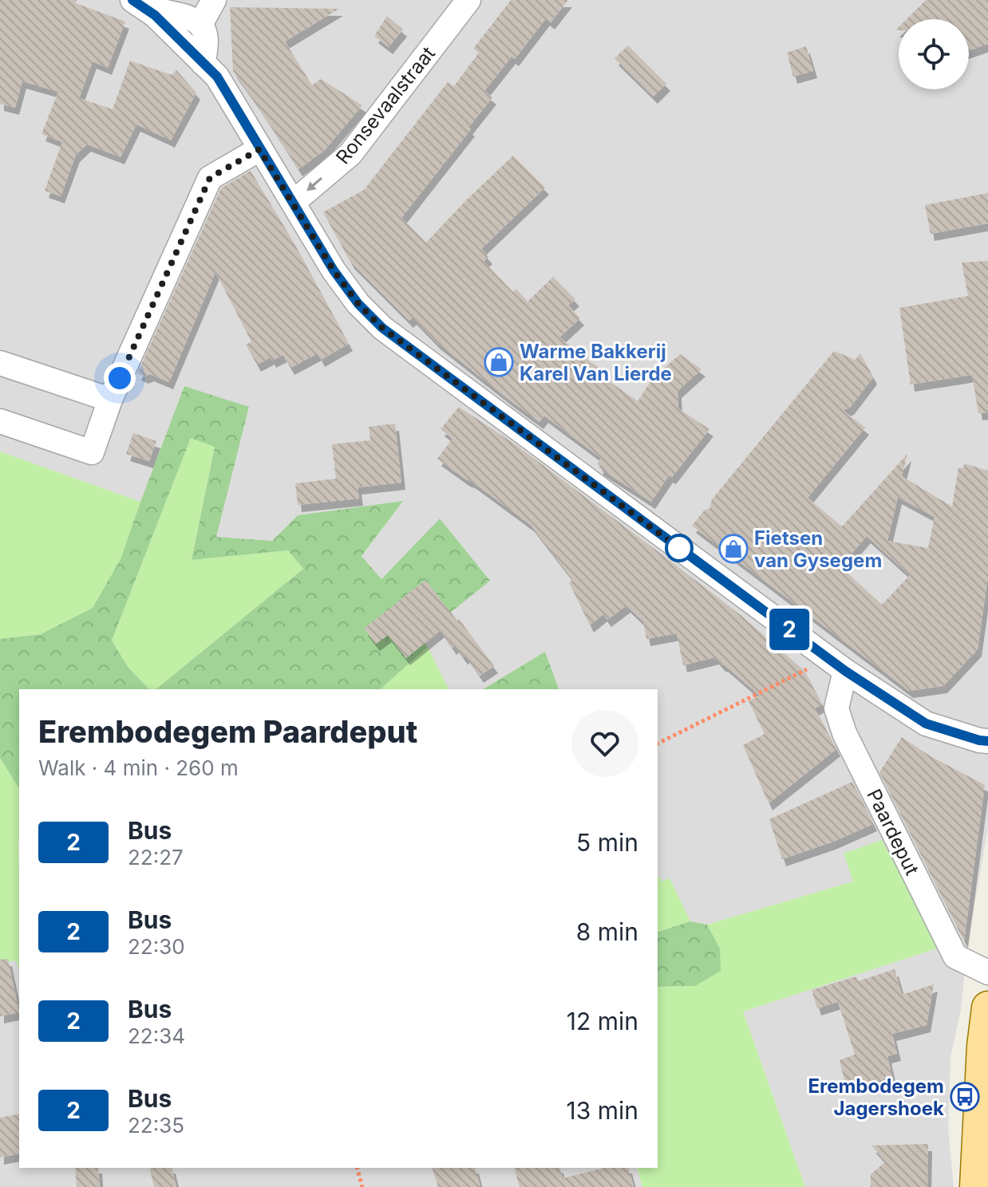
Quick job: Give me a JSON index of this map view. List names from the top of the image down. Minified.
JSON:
{"streets":{"street":["Ronsevaalstraat","Paardeput"]},"one_way":["Ronsevaalstraat"],"places":{"shop":["Warme Bakkerij Karel Van Lierde","Fietsen van Gysegem"],"bus stop":["Erembodegem Jagershoek"]},"lines":["bus line 2"],"page":{"on_map":"2","heading":["Erembodegem Paardeput","Walk · 4 min · 260 m"],"list":[{"mark":"2","name":"Bus","note":"22:27","value":"5 min"},{"mark":"2","name":"Bus","note":"22:30","value":"8 min"},{"mark":"2","name":"Bus","note":"22:34","value":"12 min"},{"mark":"2","name":"Bus","note":"22:35","value":"13 min"}]}}
